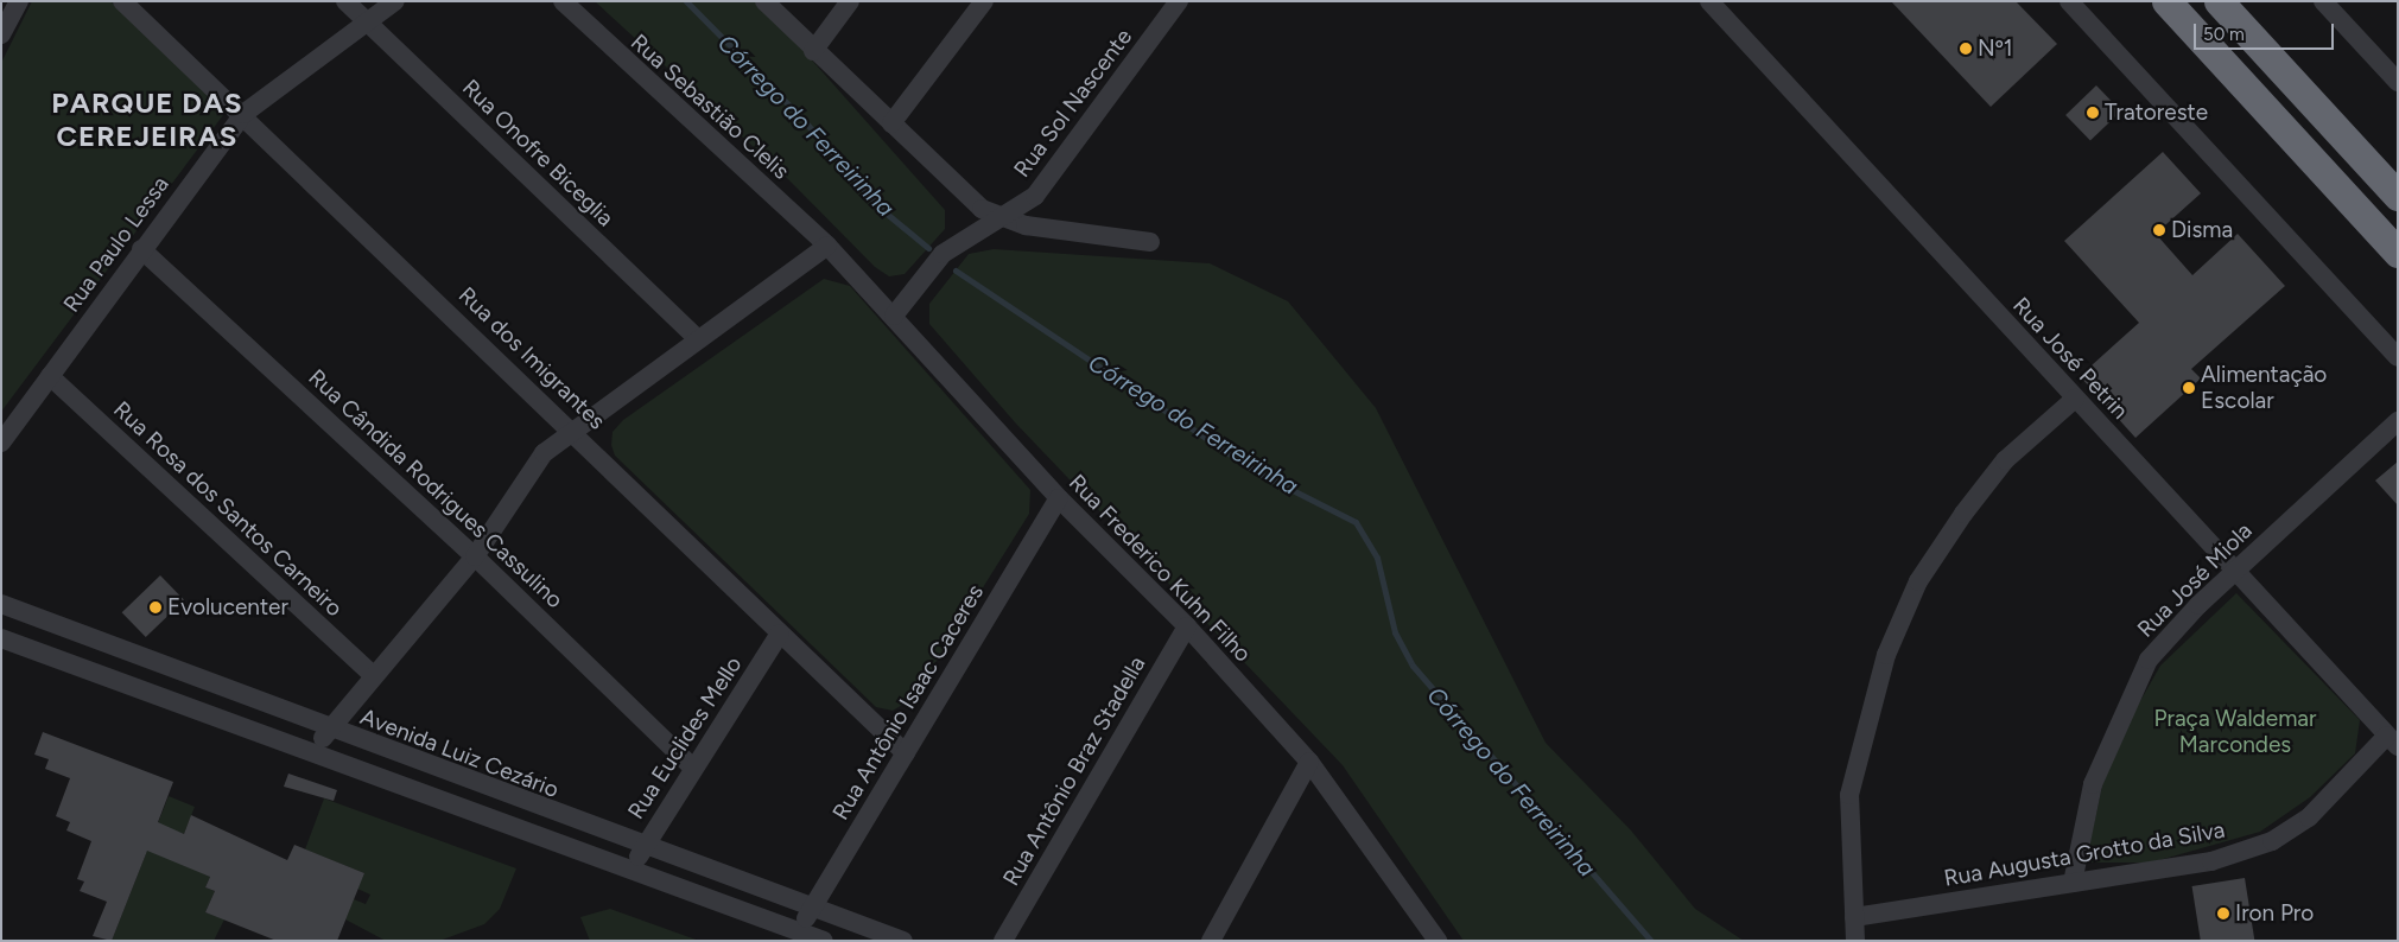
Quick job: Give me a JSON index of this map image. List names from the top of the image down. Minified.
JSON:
{"streets":{"street":["Rua Sol Nascente","Rua Sebastião Clelis","Rua Onofre Biceglia","Rua Paulo Lessa","Rua dos Imigrantes","Rua José Petrin","Rua Cândida Rodrigues Cassulino","Rua Rosa dos Santos Carneiro","Rua Frederico Kuhn Filho","Rua José Miola","Rua Antônio Isaac Caceres","Rua Euclides Mello","Avenida Luiz Cezário","Rua Antônio Braz Stadella","Rua Augusta Grotto da Silva"]},"crossings":[["Rua Sol Nascente","Rua Frederico Kuhn Filho"],["Rua Sebastião Clelis","Rua Frederico Kuhn Filho"],["Rua Onofre Biceglia","Rua Paulo Lessa"],["Rua Paulo Lessa","Rua dos Imigrantes"],["Rua Paulo Lessa","Rua Cândida Rodrigues Cassulino"],["Rua Paulo Lessa","Rua Rosa dos Santos Carneiro"],["Rua dos Imigrantes","Rua Antônio Isaac Caceres"],["Rua dos Imigrantes","Rua Euclides Mello"],["Rua José Petrin","Rua José Miola"],["Rua José Petrin","Rua Augusta Grotto da Silva"],["Rua Cândida Rodrigues Cassulino","Rua Euclides Mello"],["Rua Frederico Kuhn Filho","Rua Antônio Isaac Caceres"],["Rua Frederico Kuhn Filho","Rua Antônio Braz Stadella"],["Rua José Miola","Rua Augusta Grotto da Silva"],["Rua Antônio Isaac Caceres","Avenida Luiz Cezário"],["Rua Euclides Mello","Avenida Luiz Cezário"]],"districts":["PARQUE DAS CEREJEIRAS"],"water":["Córrego do Ferreirinha"],"parks":["Praça Waldemar Marcondes"],"places":["Nº1","Tratoreste","Disma","Alimentação Escolar","Evolucenter","Iron Pro"],"scale_bar":"50 m"}
